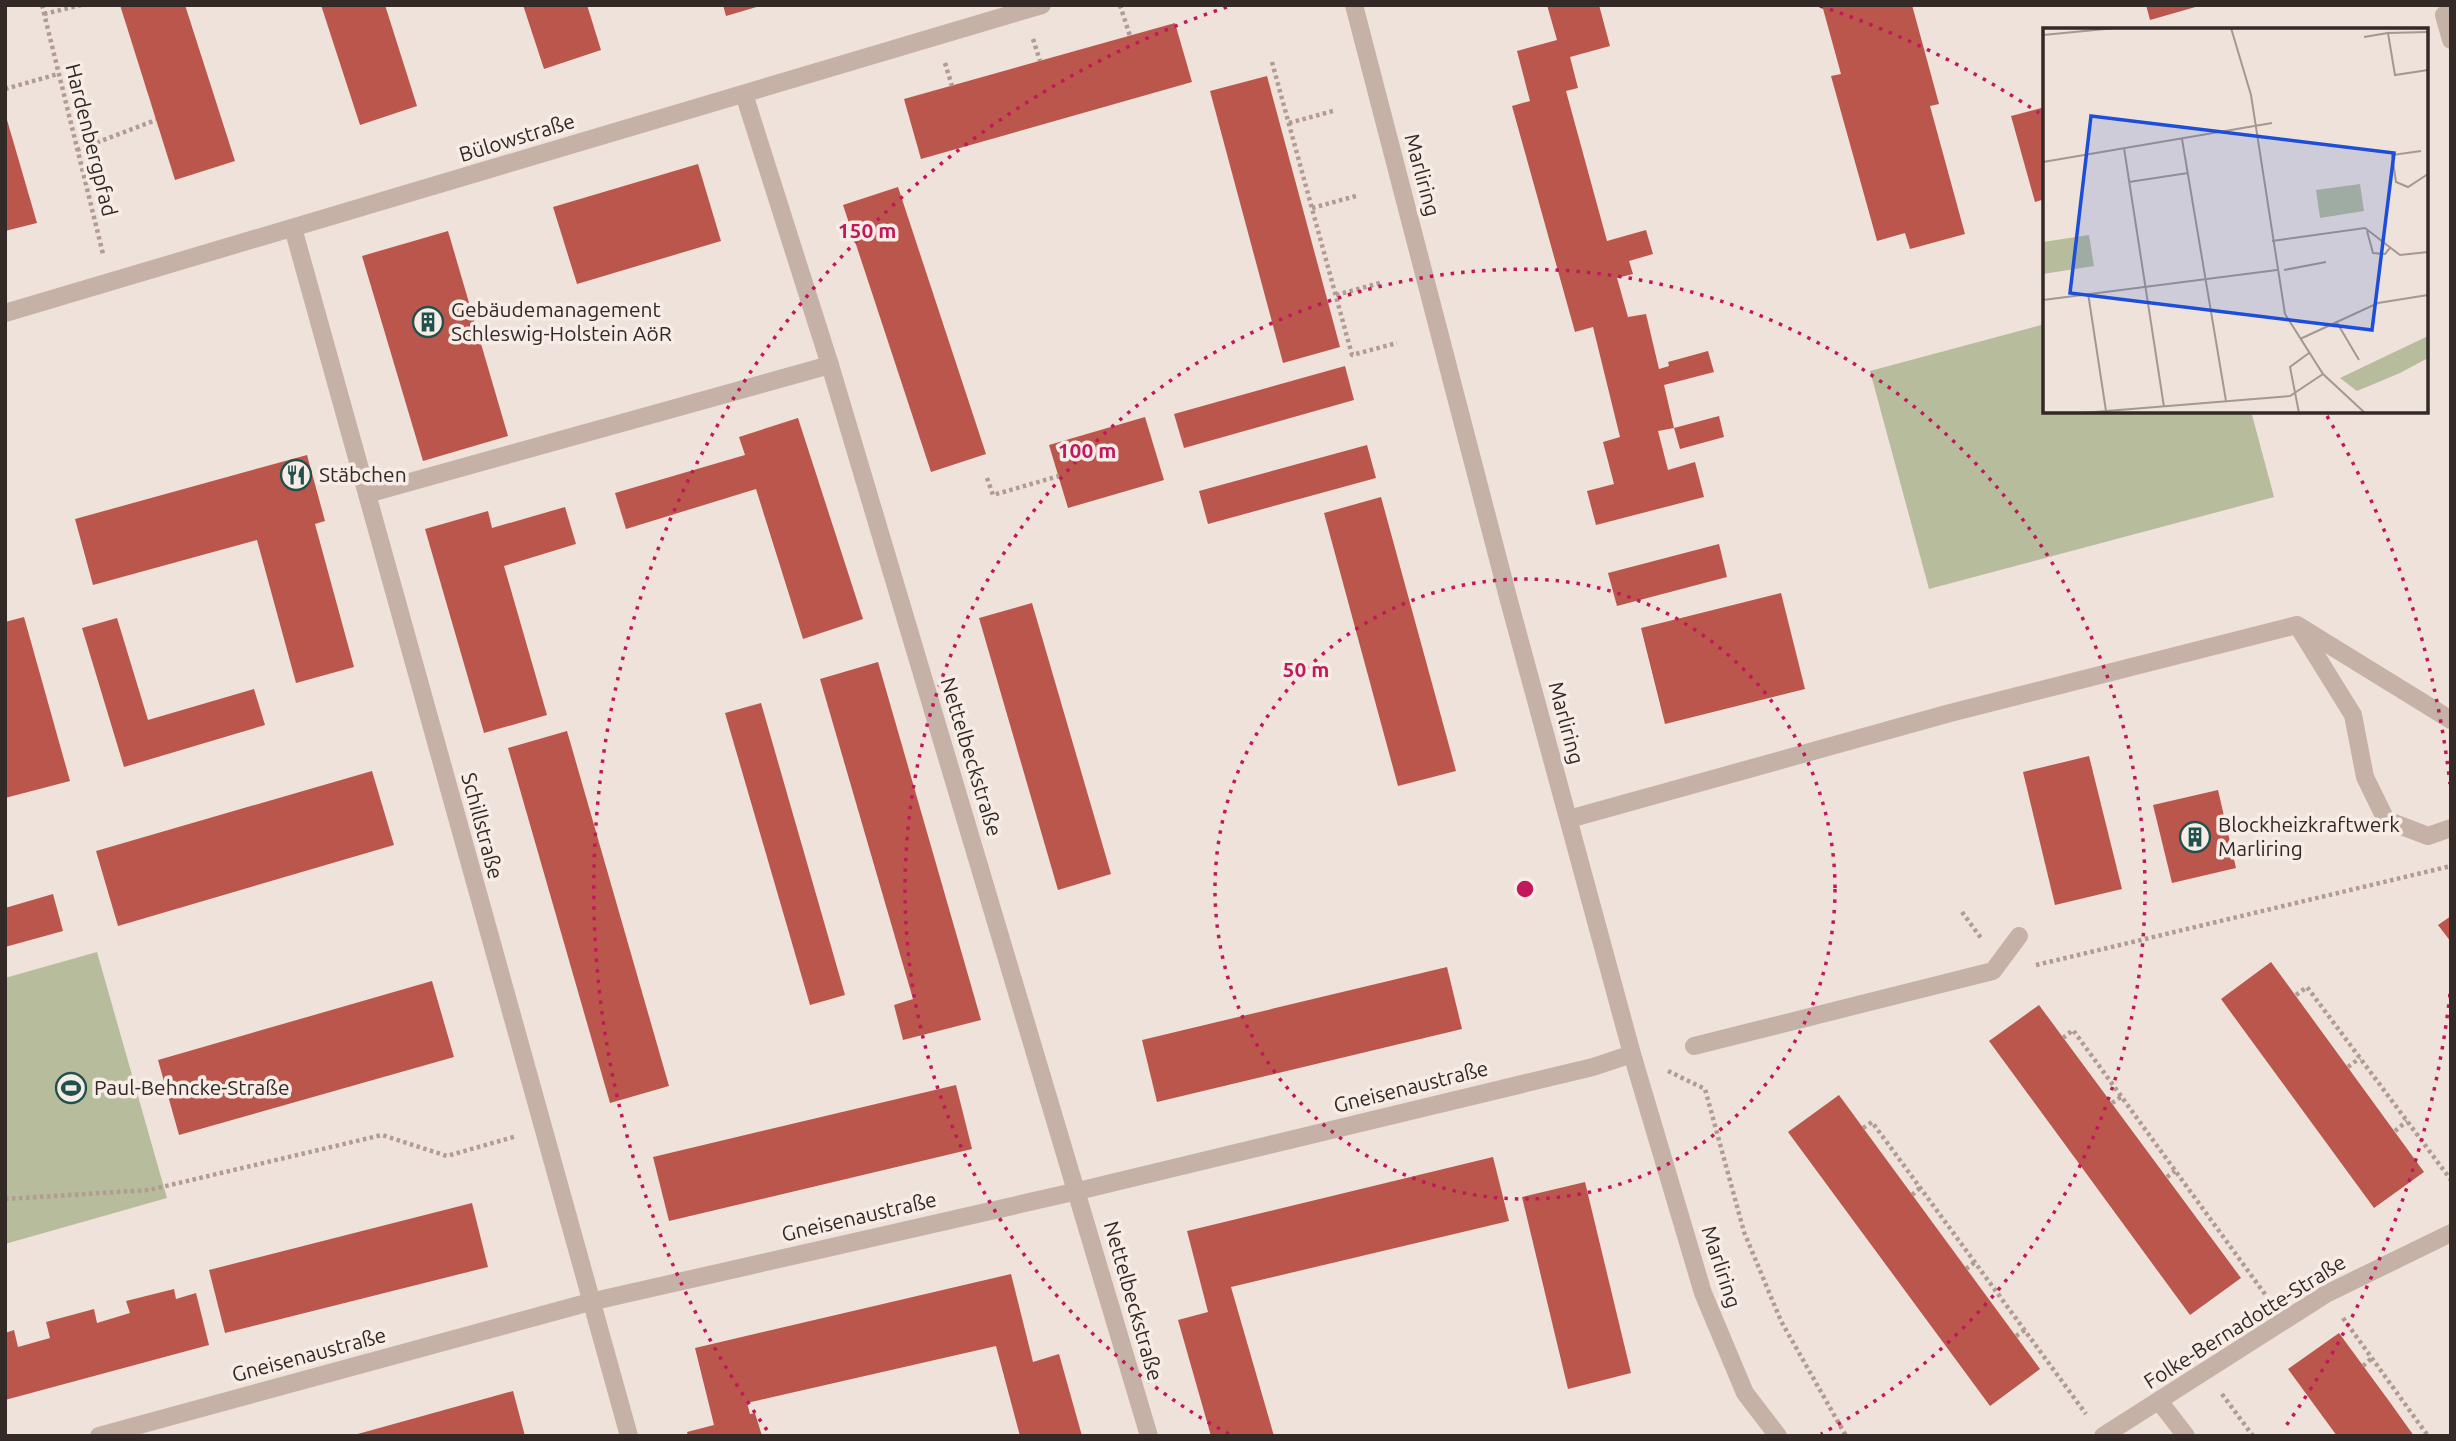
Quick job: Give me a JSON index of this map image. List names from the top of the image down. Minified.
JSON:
{"streets":{"street":["Bülowstraße","Marliring","Nettelbeckstraße","Schillstraße","Gneisenaustraße","Folke-Bernadotte-Straße"],"path":["Hardenbergpfad"]},"crossings":[["Bülowstraße","Hardenbergpfad"],["Bülowstraße","Nettelbeckstraße"],["Bülowstraße","Schillstraße"],["Marliring","Gneisenaustraße"],["Nettelbeckstraße","Gneisenaustraße"],["Schillstraße","Gneisenaustraße"]],"places":{"building":["Gebäudemanagement Schleswig-Holstein AöR","Blockheizkraftwerk Marliring"],"restaurant":["Stäbchen"],"sports":["Paul-Behncke-Straße"]},"rings":["150 m","100 m","50 m"]}
